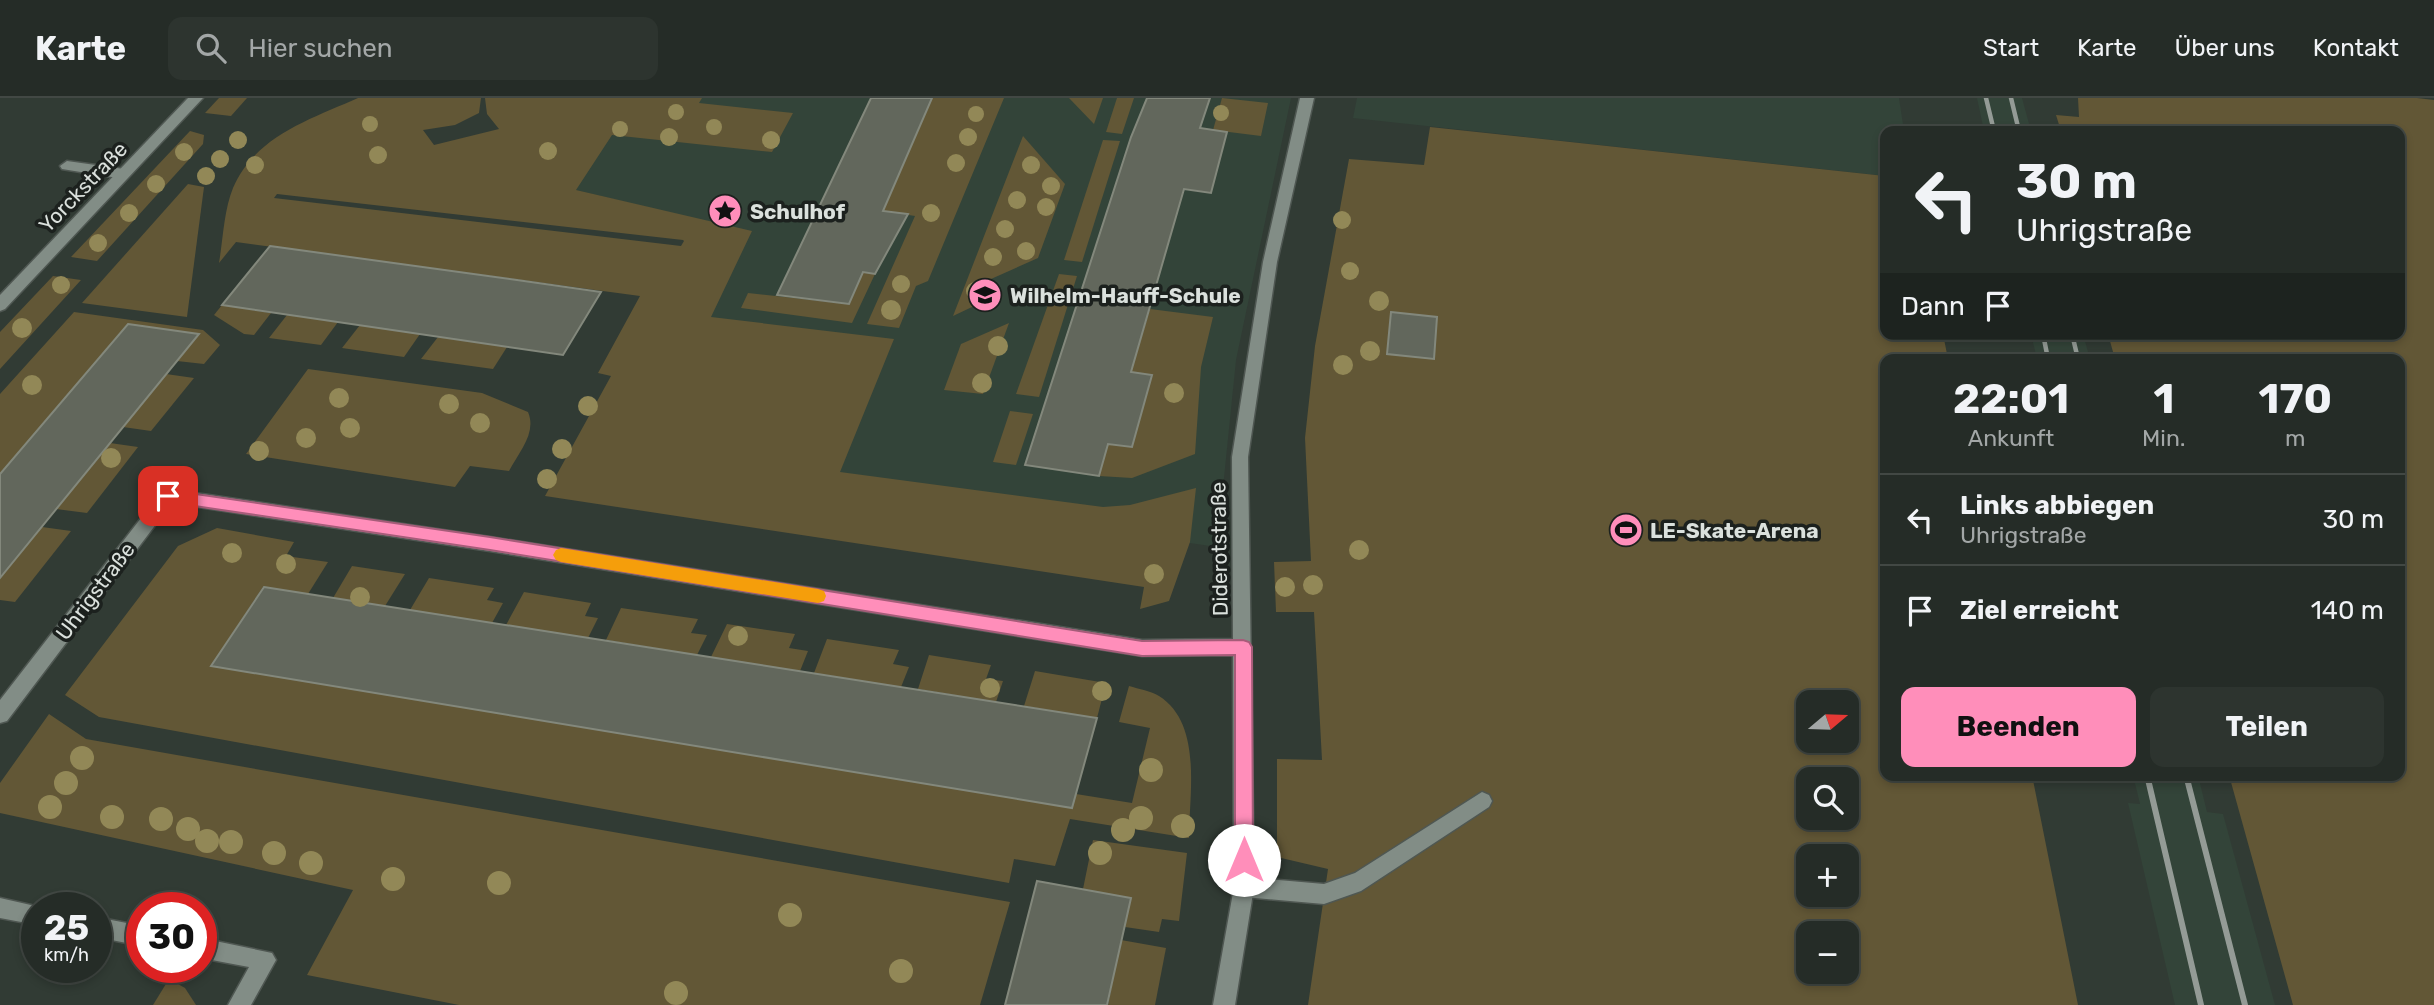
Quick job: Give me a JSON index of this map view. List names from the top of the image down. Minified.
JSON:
{"streets":{"street":["Yorckstraße","Diderotstraße","Uhrigstraße"]},"crossings":[["Diderotstraße","Uhrigstraße"]],"places":{"place":["Schulhof"],"school or university":["Wilhelm-Hauff-Schule"],"sports":["LE-Skate-Arena"]},"north":"right","page":{"header":"Karte","search":"Hier suchen","nav":["Start","Karte","Über uns","Kontakt"],"turn":["30 m","Uhrigstraße"],"then":"Dann","eta":["22:01","Ankunft","1","Min.","170","m"],"list":[{"name":"Links abbiegen","note":"Uhrigstraße","value":"30 m"},{"name":"Ziel erreicht","value":"140 m"}],"buttons":["Beenden","Teilen"],"map_buttons":["+","−"],"speed":"25 km/h","limit":"30"}}
